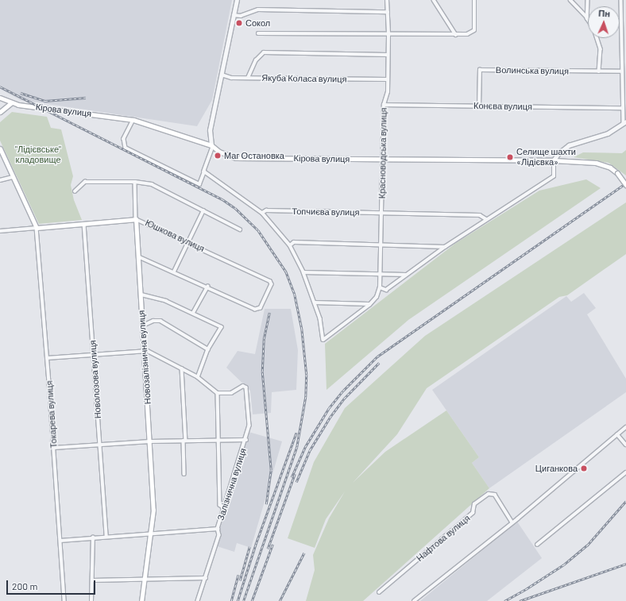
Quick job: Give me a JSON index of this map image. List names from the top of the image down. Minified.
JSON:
{"streets":{"main road":["Кірова вулиця","Юшкова вулиця","Новозалізнична вулиця"],"street":["Волинська вулиця","Якуба Коласа вулиця","Конєва вулиця","Красноводська вулиця","Топчиєва вулиця","Новолозова вулиця","Токарева вулиця","Залізнична вулиця","Нафтова вулиця"]},"crossings":[["Волинська вулиця","Конєва вулиця"],["Якуба Коласа вулиця","Красноводська вулиця"],["Конєва вулиця","Красноводська вулиця"],["Кірова вулиця","Красноводська вулиця"],["Красноводська вулиця","Топчиєва вулиця"],["Юшкова вулиця","Новозалізнична вулиця"],["Юшкова вулиця","Новолозова вулиця"],["Юшкова вулиця","Токарева вулиця"]],"parks":["\"Лідієвське\" кладовище"],"places":["Сокол","Маг Остановка","Селище шахти «Лідієвка»","Циганкова"],"scale_bar":"200 m","north":"top"}
